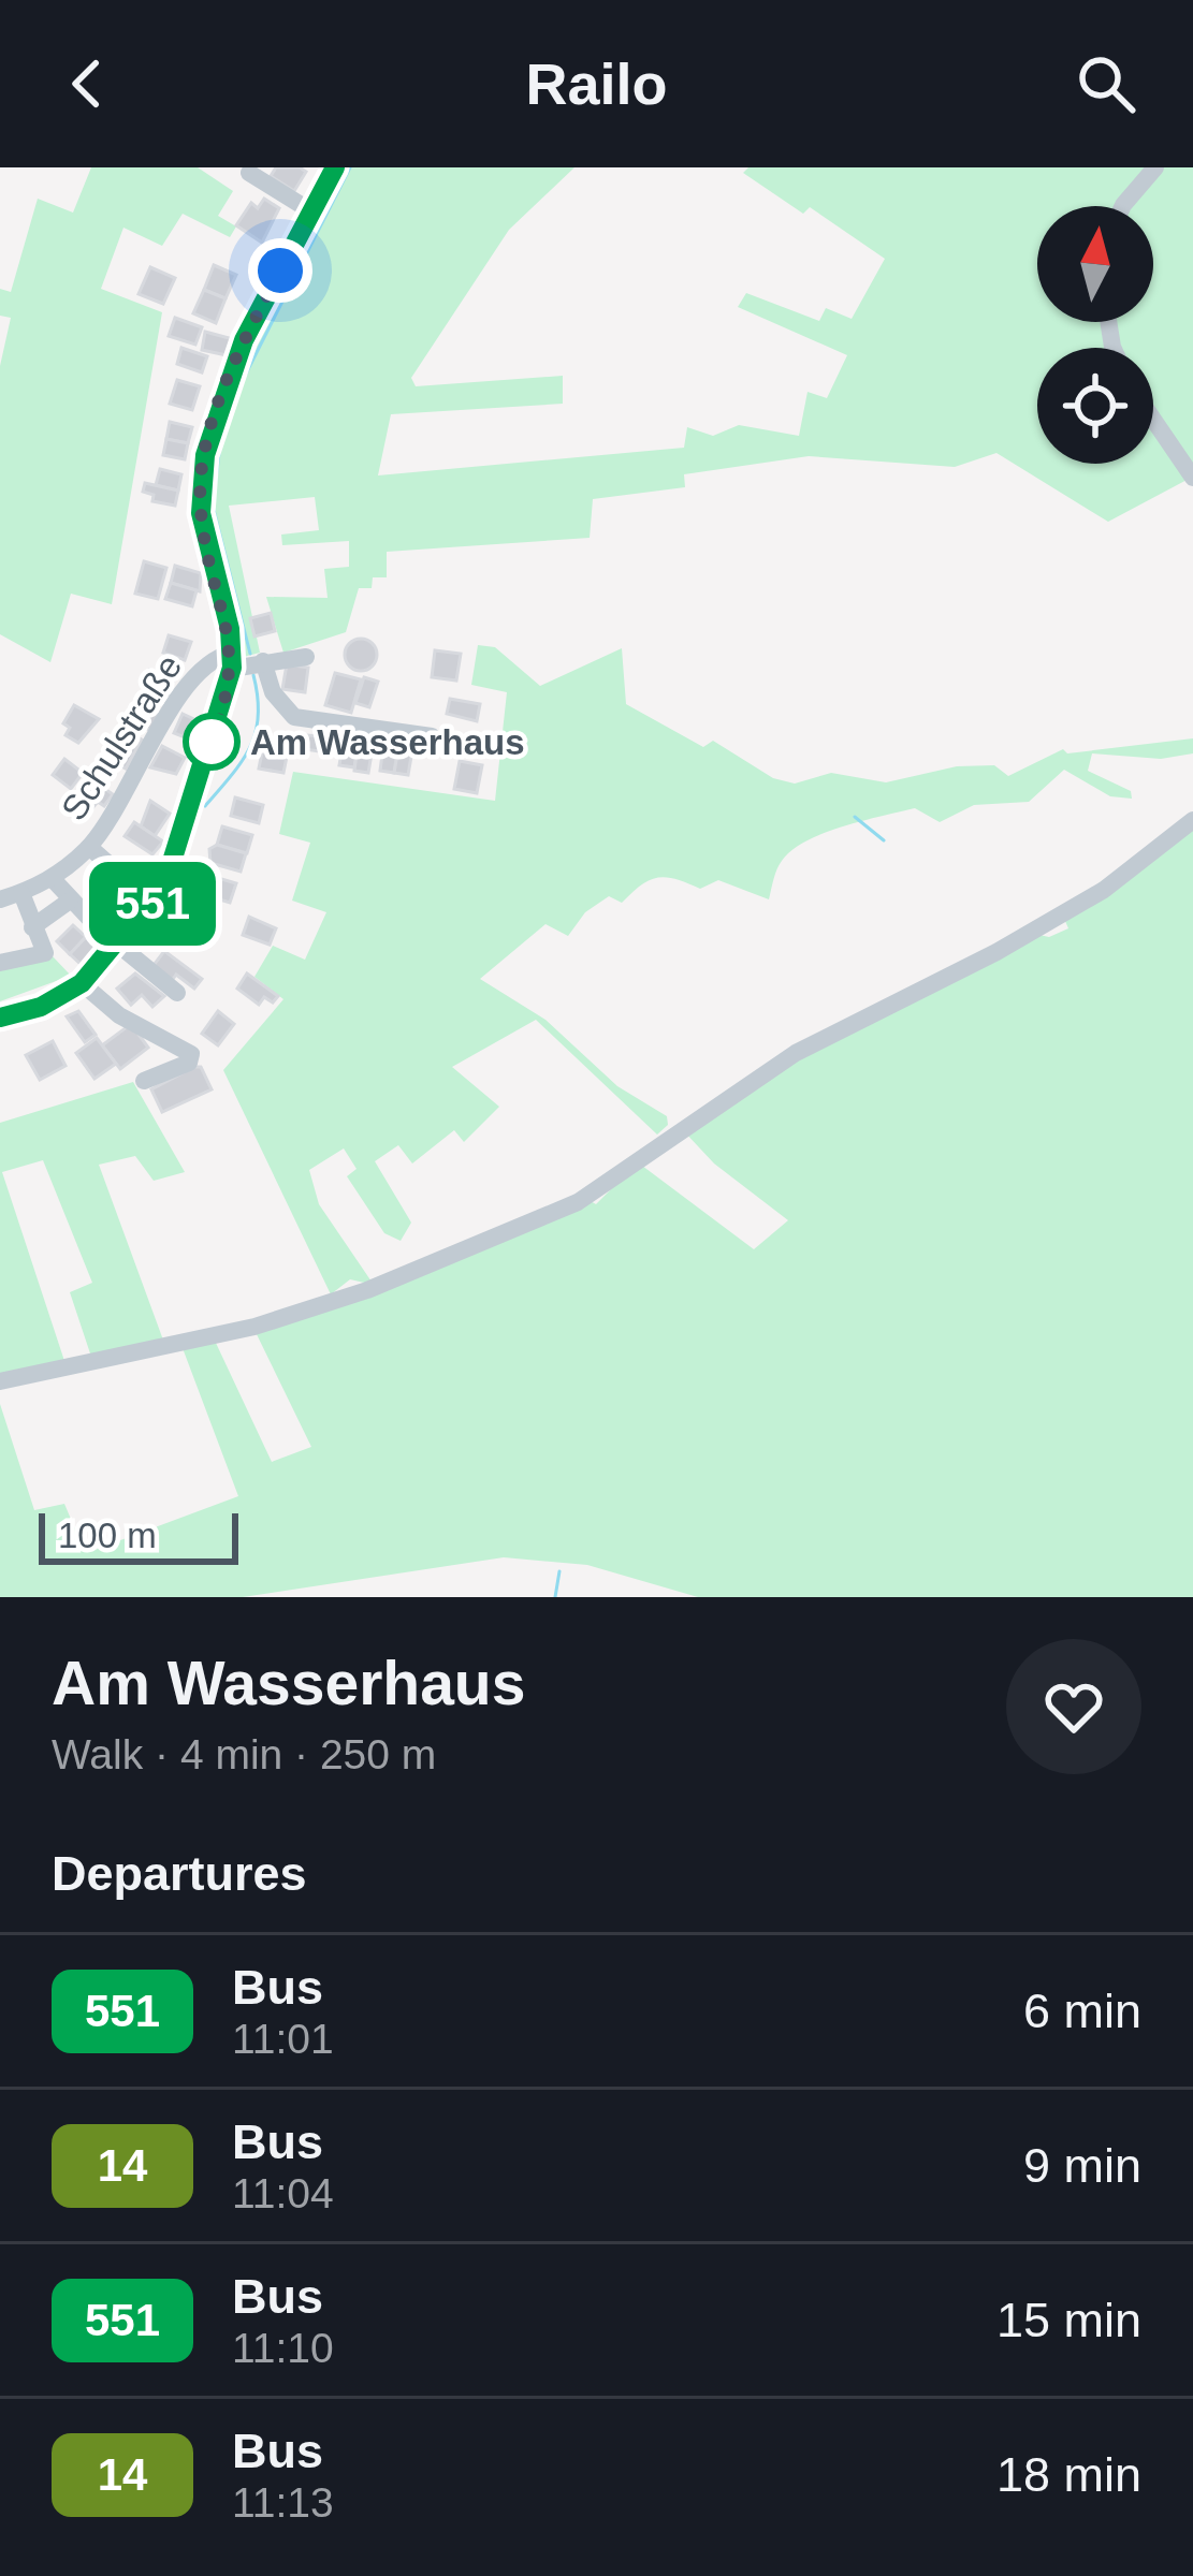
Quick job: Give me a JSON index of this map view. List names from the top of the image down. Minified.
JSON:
{"streets":{"street":["Schulstraße"]},"places":["Am Wasserhaus"],"lines":["bus line 551"],"scale_bar":"100 m","north":"top","page":{"header":"Railo","on_map":"551","scale":"100 m","heading":[["Am Wasserhaus","Walk · 4 min · 250 m"],"Departures"],"list":[{"mark":"551","name":"Bus","note":"11:01","value":"6 min"},{"mark":"14","name":"Bus","note":"11:04","value":"9 min"},{"mark":"551","name":"Bus","note":"11:10","value":"15 min"},{"mark":"14","name":"Bus","note":"11:13","value":"18 min"}]}}
